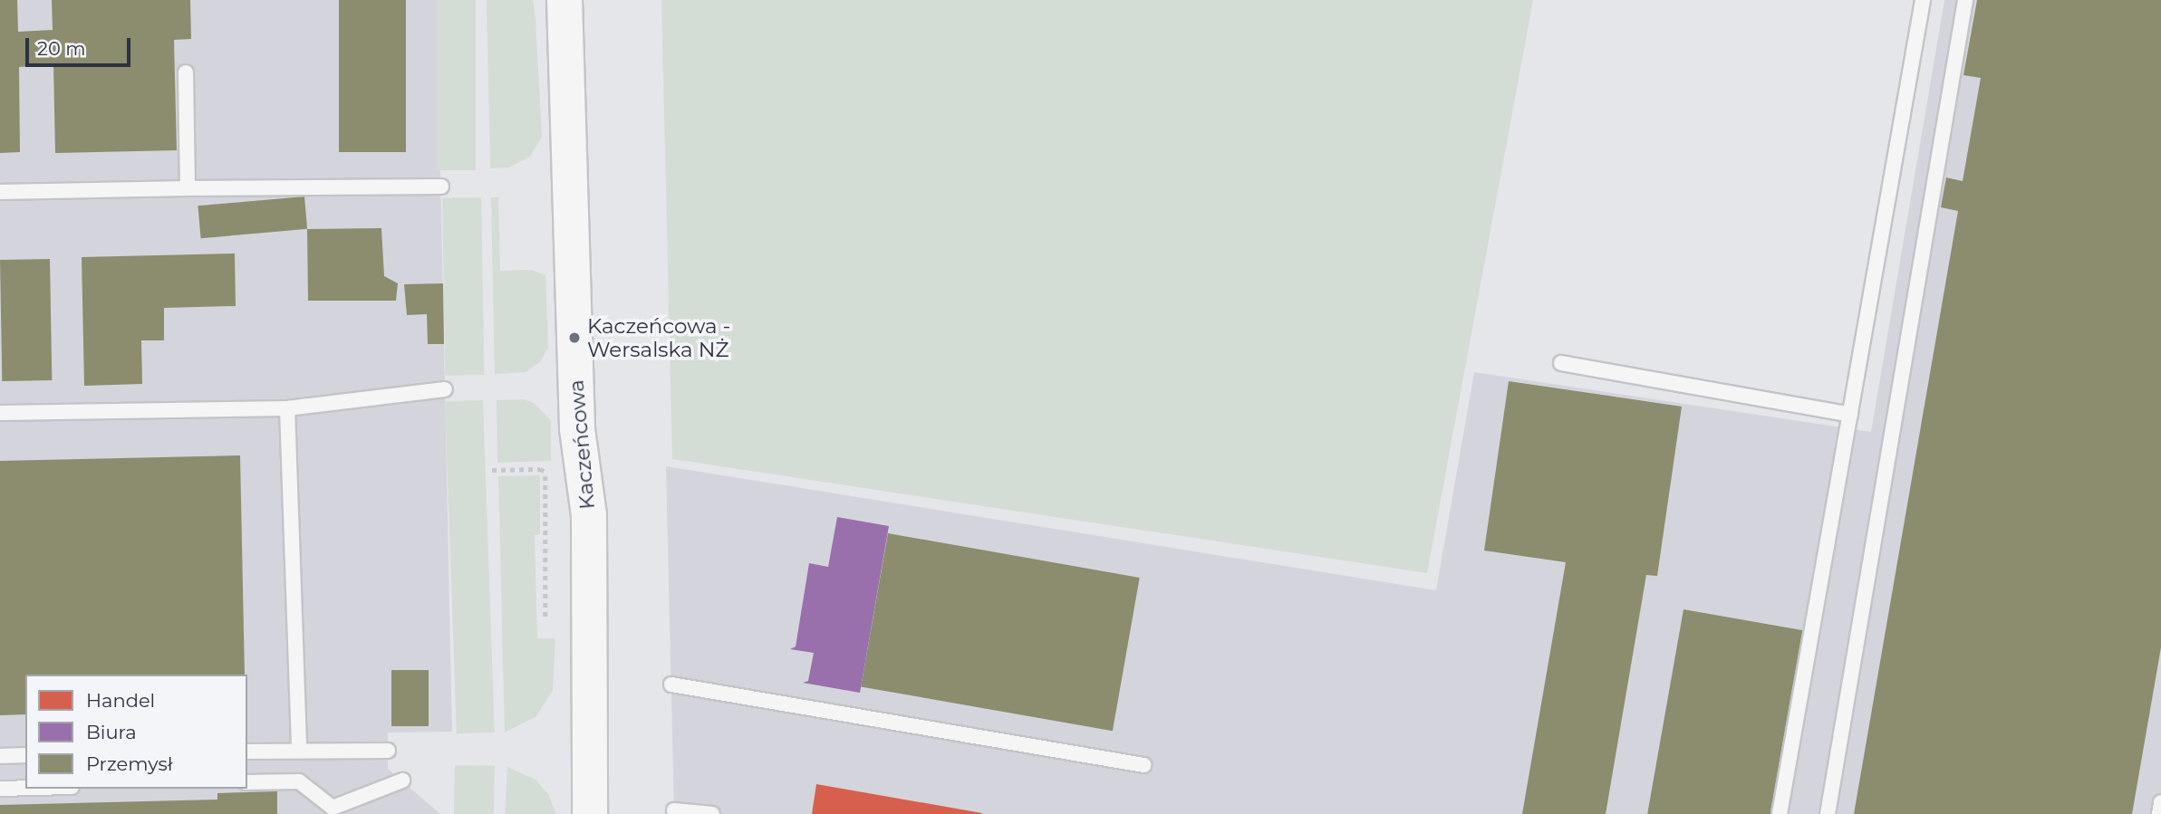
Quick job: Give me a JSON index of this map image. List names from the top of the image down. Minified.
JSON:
{"streets":{"street":["Kaczeńcowa"]},"places":["Kaczeńcowa - Wersalska NŻ"],"legend":["Handel","Biura","Przemysł"],"scale_bar":"20 m"}
